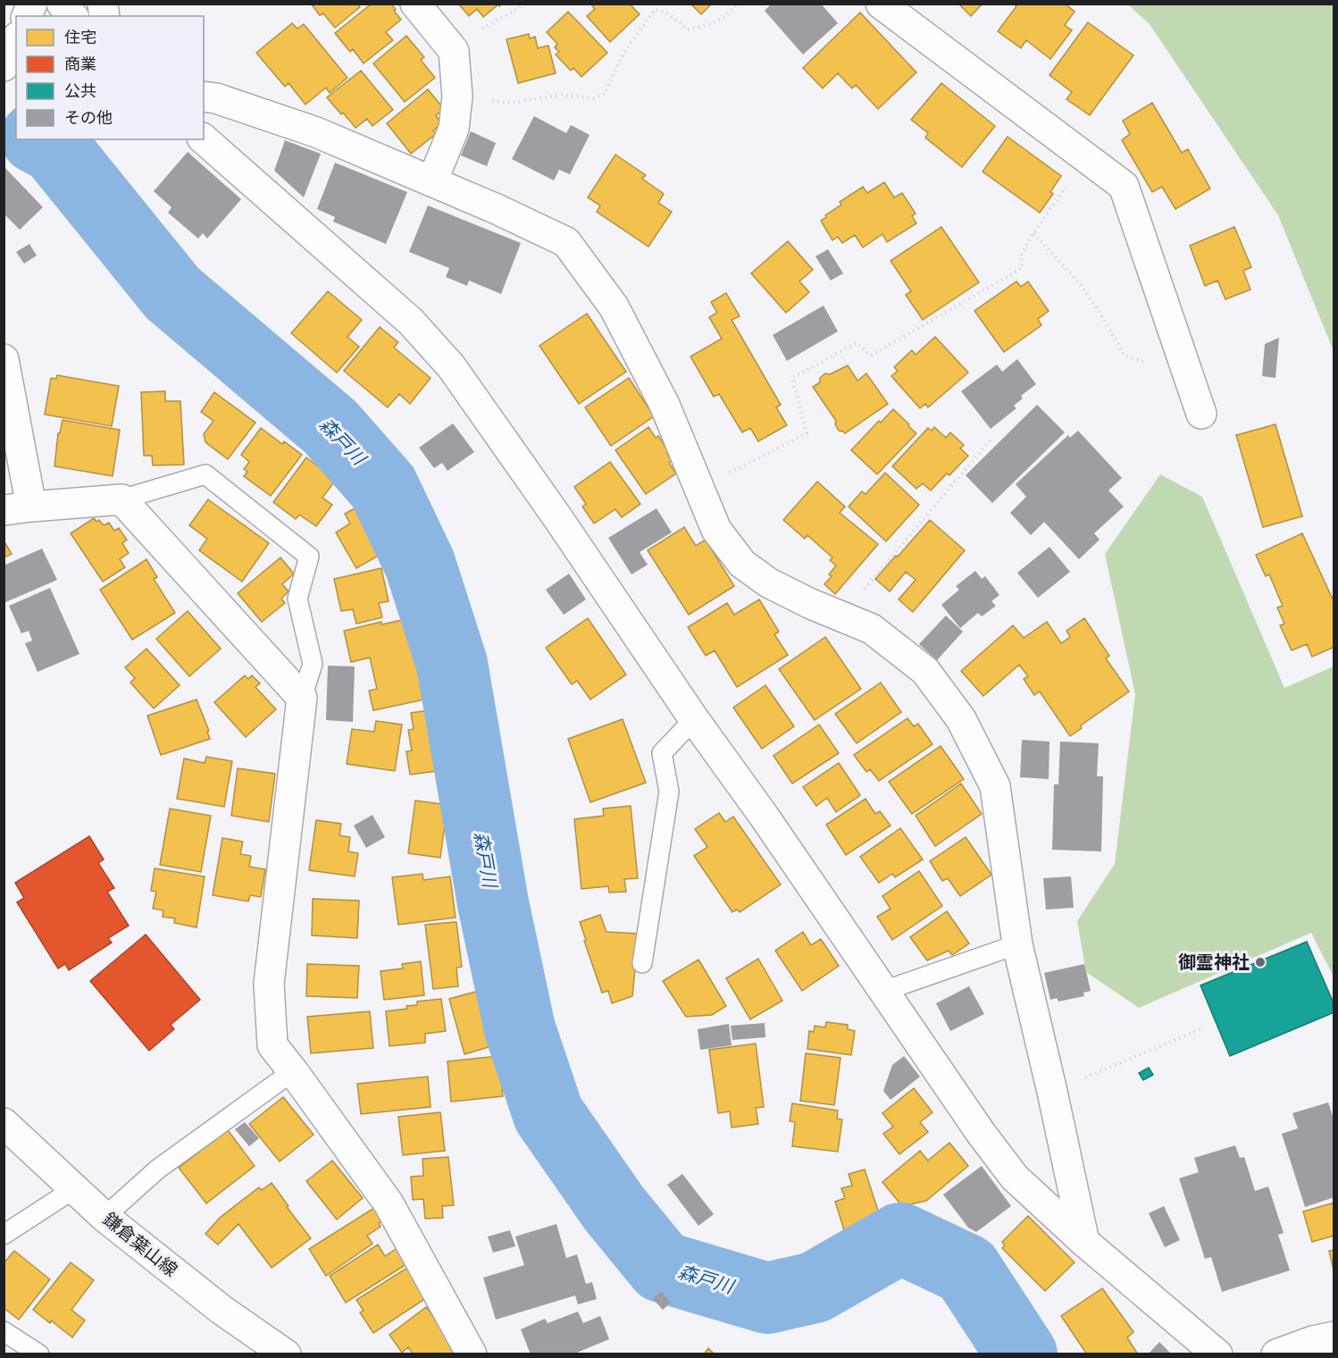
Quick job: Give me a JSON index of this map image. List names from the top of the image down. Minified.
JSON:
{"streets":{"street":["鎌倉葉山線"]},"water":["森戸川"],"places":["御霊神社"],"legend":["住宅","商業","公共","その他"]}
